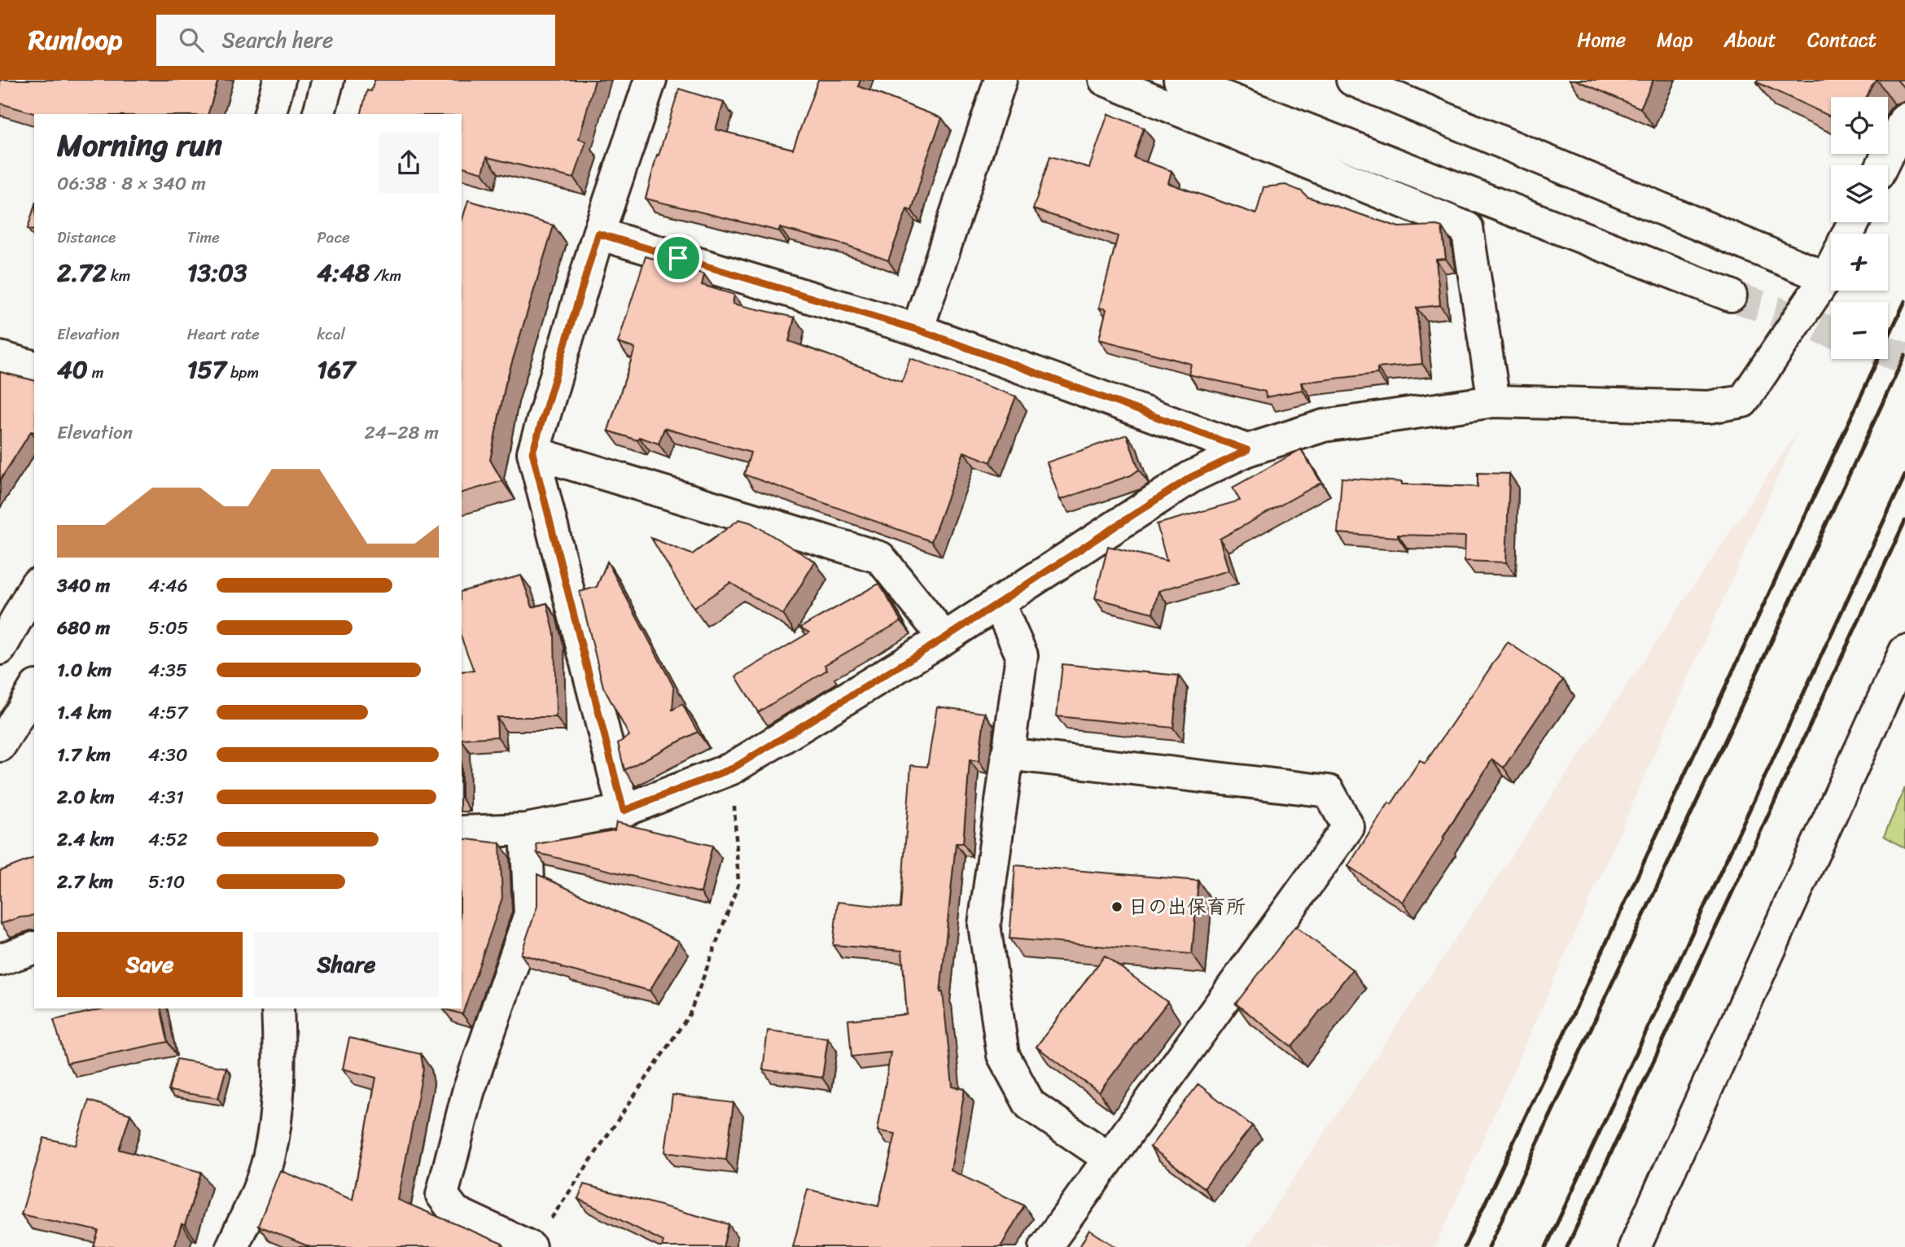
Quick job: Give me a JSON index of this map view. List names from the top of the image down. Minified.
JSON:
{"places":["日の出保育所"],"page":{"header":"Runloop","search":"Search here","nav":["Home","Map","About","Contact"],"map_buttons":["+","−"],"heading":["Morning run","06:38 · 8 × 340 m"],"stats":[["Distance","2.72 km"],["Time","13:03"],["Pace","4:48 /km"],["Elevation","40 m"],["Heart rate","157 bpm"],["kcal","167"]],"chart":["Elevation","24–28 m"],"list":[{"name":"340 m","note":"4:46"},{"name":"680 m","note":"5:05"},{"name":"1.0 km","note":"4:35"},{"name":"1.4 km","note":"4:57"},{"name":"1.7 km","note":"4:30"},{"name":"2.0 km","note":"4:31"},{"name":"2.4 km","note":"4:52"},{"name":"2.7 km","note":"5:10"}],"buttons":["Save","Share"]}}
